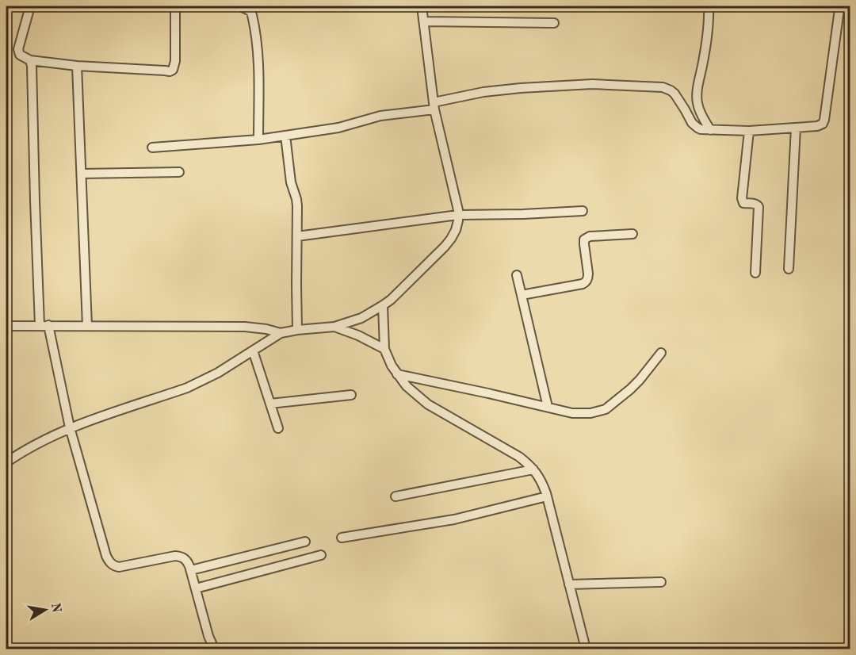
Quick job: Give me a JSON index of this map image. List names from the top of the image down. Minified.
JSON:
{"north":"right"}
